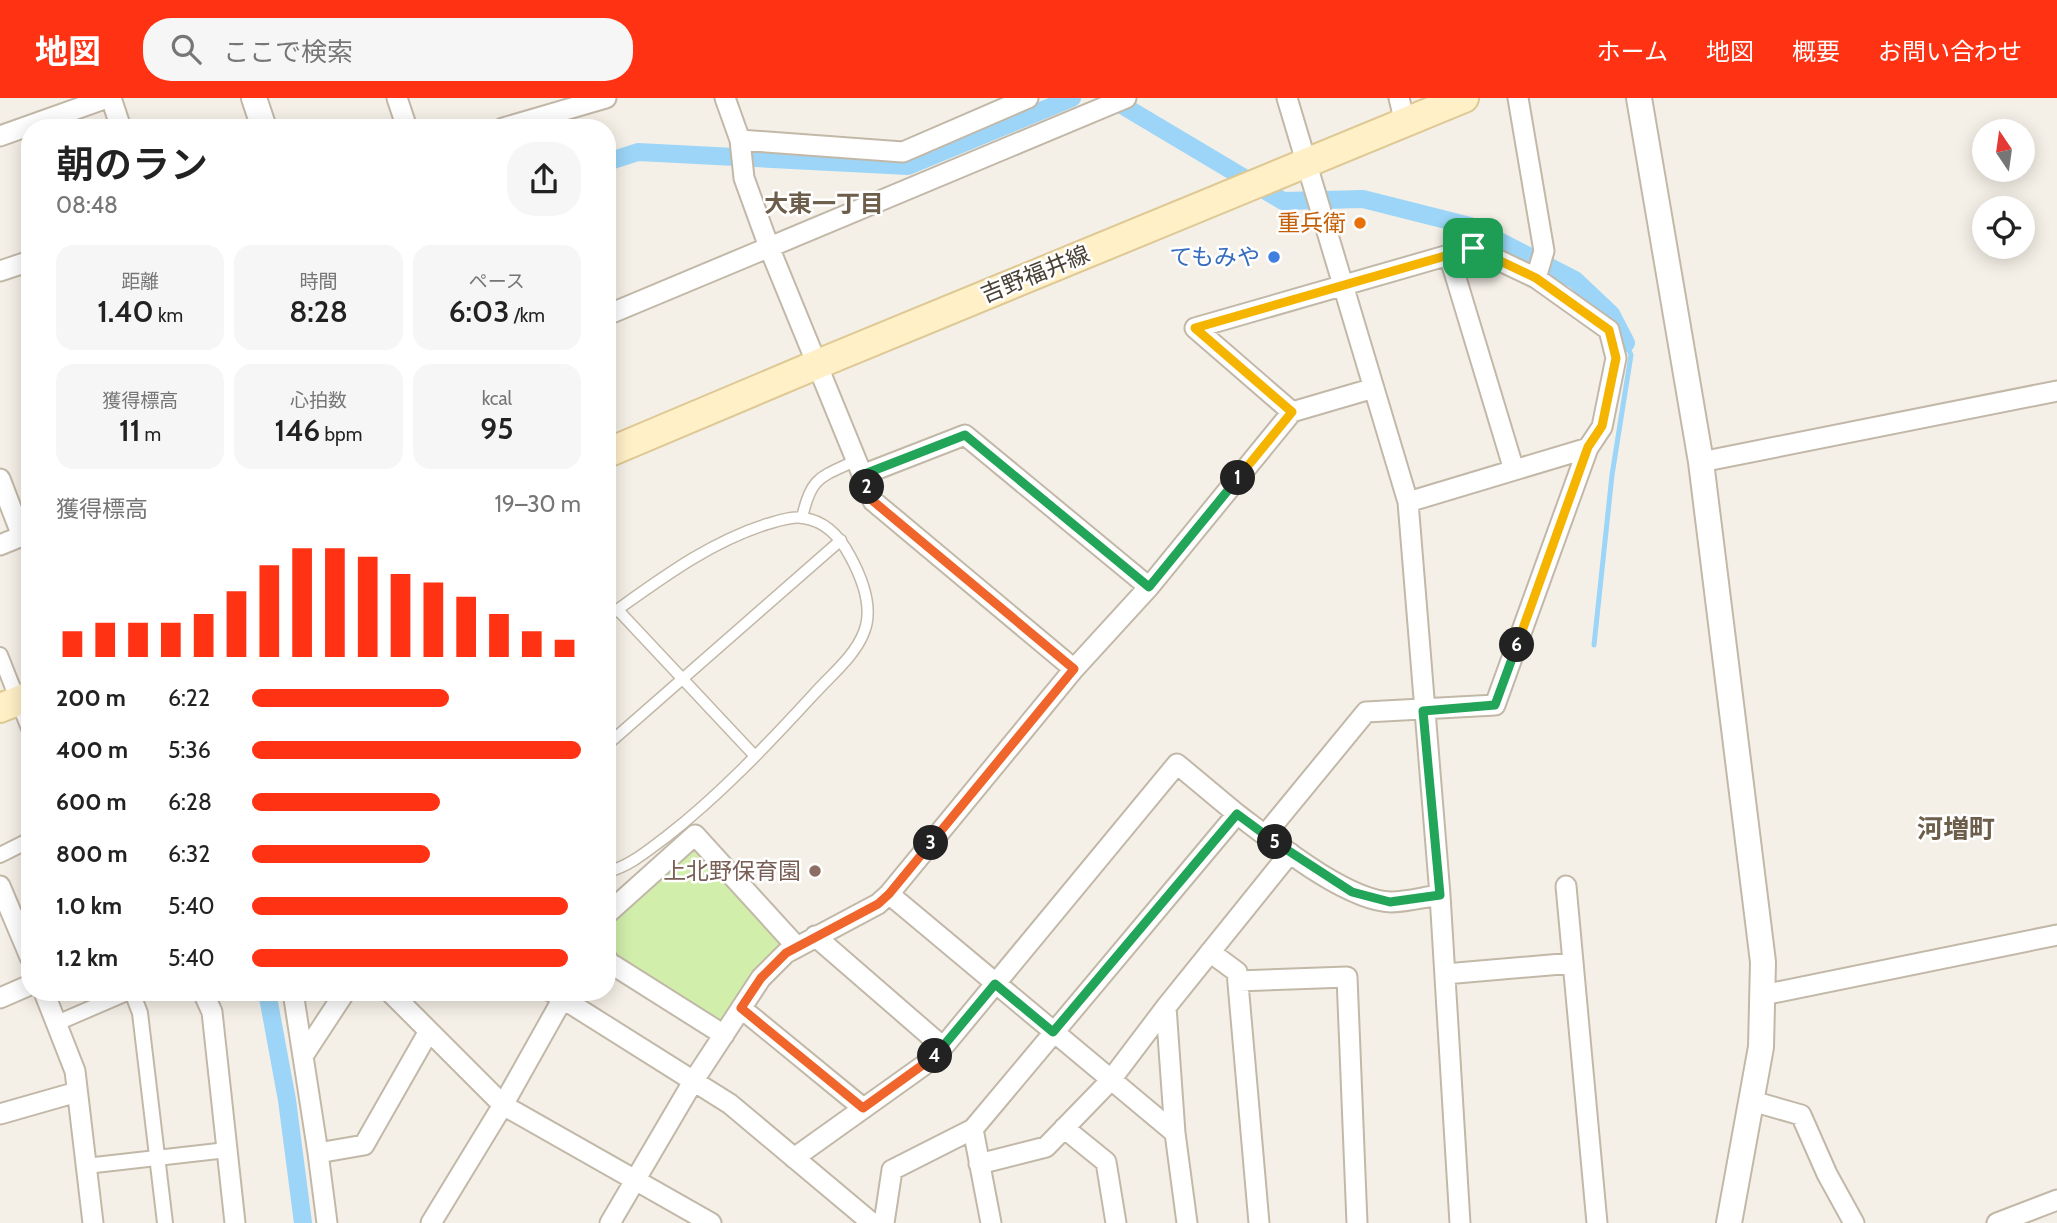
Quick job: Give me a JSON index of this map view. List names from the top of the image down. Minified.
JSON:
{"streets":{"main road":["吉野福井線"]},"districts":["大東一丁目","河増町"],"places":["重兵衛","てもみや","上北野保育園"],"north":"top","page":{"header":"地図","search":"ここで検索","nav":["ホーム","地図","概要","お問い合わせ"],"heading":["朝のラン","08:48"],"stats":[["距離","1.40 km"],["時間","8:28"],["ペース","6:03 /km"],["獲得標高","11 m"],["心拍数","146 bpm"],["kcal","95"]],"pins":["1","2","6","5","3","4"],"chart":["獲得標高","19–30 m"],"list":[{"name":"200 m","note":"6:22"},{"name":"400 m","note":"5:36"},{"name":"600 m","note":"6:28"},{"name":"800 m","note":"6:32"},{"name":"1.0 km","note":"5:40"},{"name":"1.2 km","note":"5:40"}]}}
